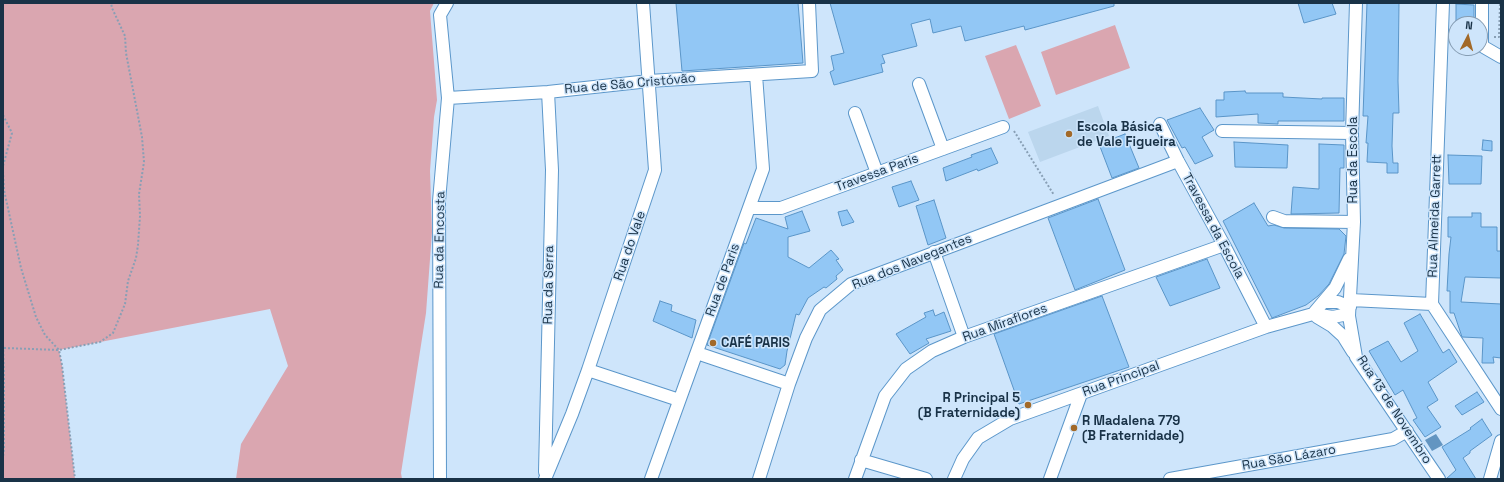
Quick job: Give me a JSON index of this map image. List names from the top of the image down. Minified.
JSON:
{"streets":{"street":["Rua de São Cristóvão","Rua da Escola","Travessa Paris","Rua Almeida Garrett","Travessa da Escola","Rua da Encosta","Rua do Vale","Rua dos Navegantes","Rua de Paris","Rua da Serra","Rua Miraflores","Rua Principal","Rua 13 de Novembro","Rua São Lázaro"]},"crossings":[["Rua de São Cristóvão","Rua da Encosta"],["Rua de São Cristóvão","Rua do Vale"],["Rua de São Cristóvão","Rua de Paris"],["Rua de São Cristóvão","Rua da Serra"],["Rua da Escola","Rua 13 de Novembro"],["Travessa Paris","Rua de Paris"],["Travessa da Escola","Rua dos Navegantes"],["Travessa da Escola","Rua Miraflores"],["Travessa da Escola","Rua Principal"],["Rua do Vale","Rua da Serra"],["Rua 13 de Novembro","Rua São Lázaro"]],"places":["Escola Básica de Vale Figueira","CAFÉ PARIS","R Principal 5 (B Fraternidade)","R Madalena 779 (B Fraternidade)"],"north":"top"}
